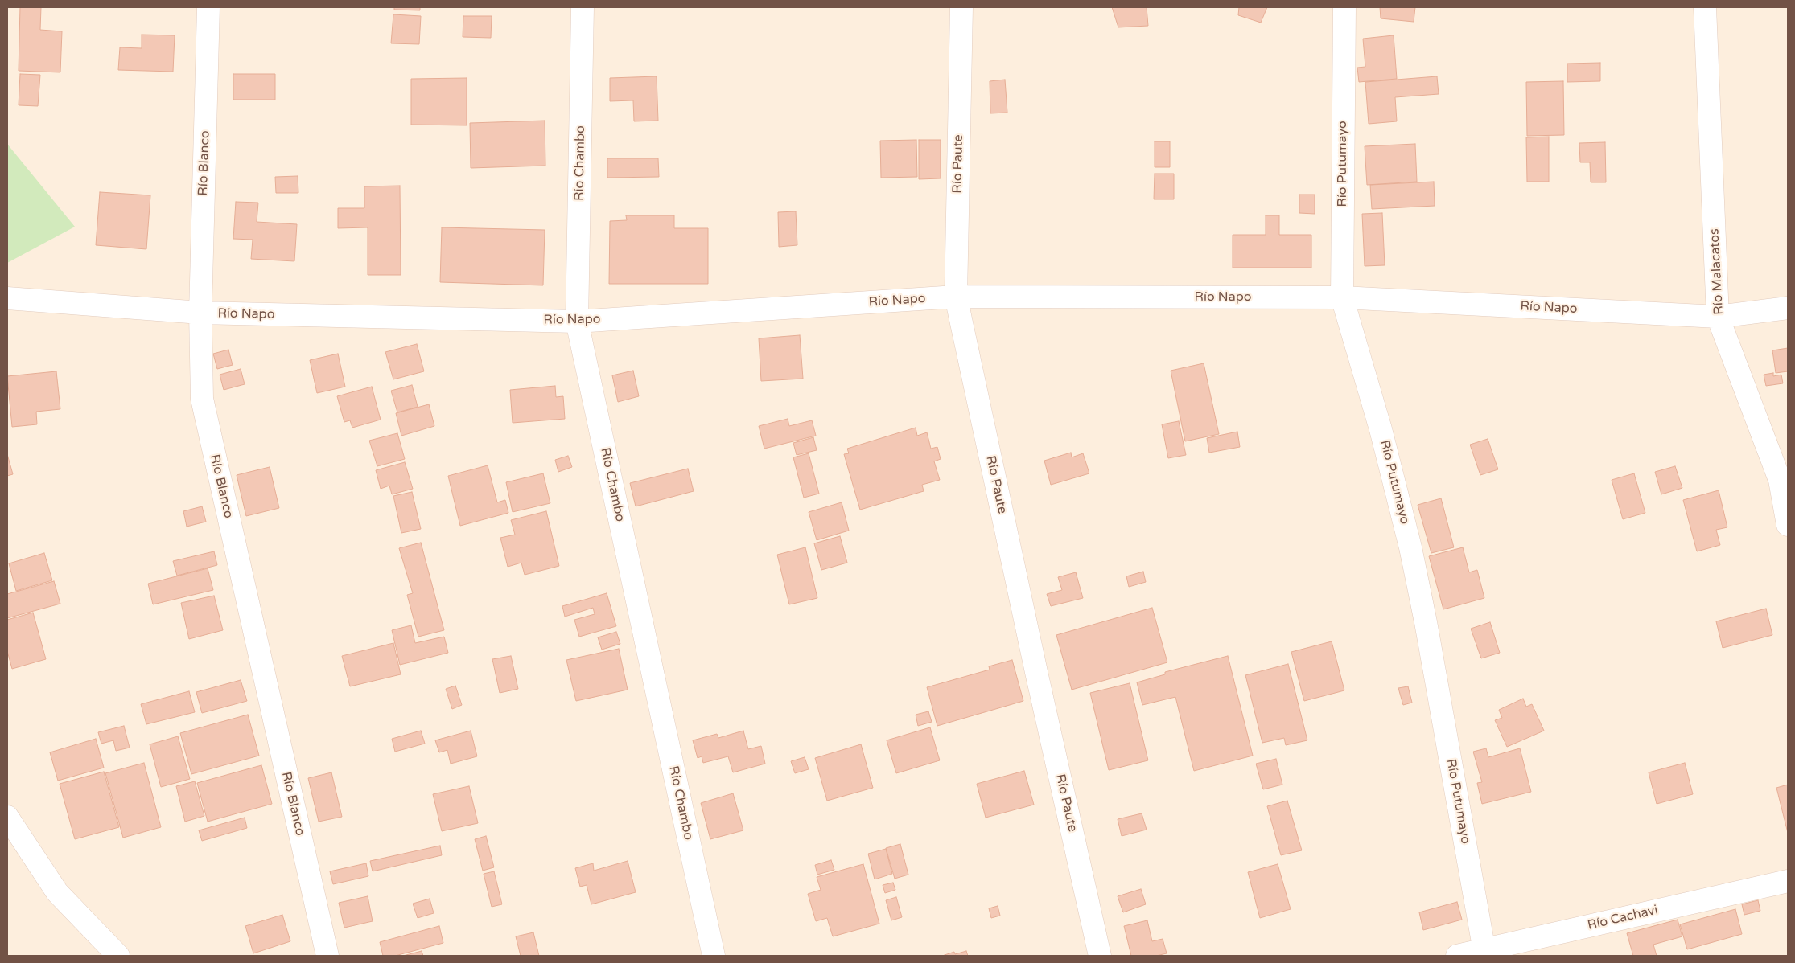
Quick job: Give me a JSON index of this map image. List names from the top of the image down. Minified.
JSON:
{"streets":{"street":["Río Blanco","Río Chambo","Río Paute","Río Putumayo","Río Malacatos","Río Napo","Río Cachavi"]},"crossings":[["Río Blanco","Río Napo"],["Río Chambo","Río Napo"],["Río Paute","Río Napo"],["Río Putumayo","Río Napo"],["Río Putumayo","Río Cachavi"],["Río Malacatos","Río Napo"]]}
